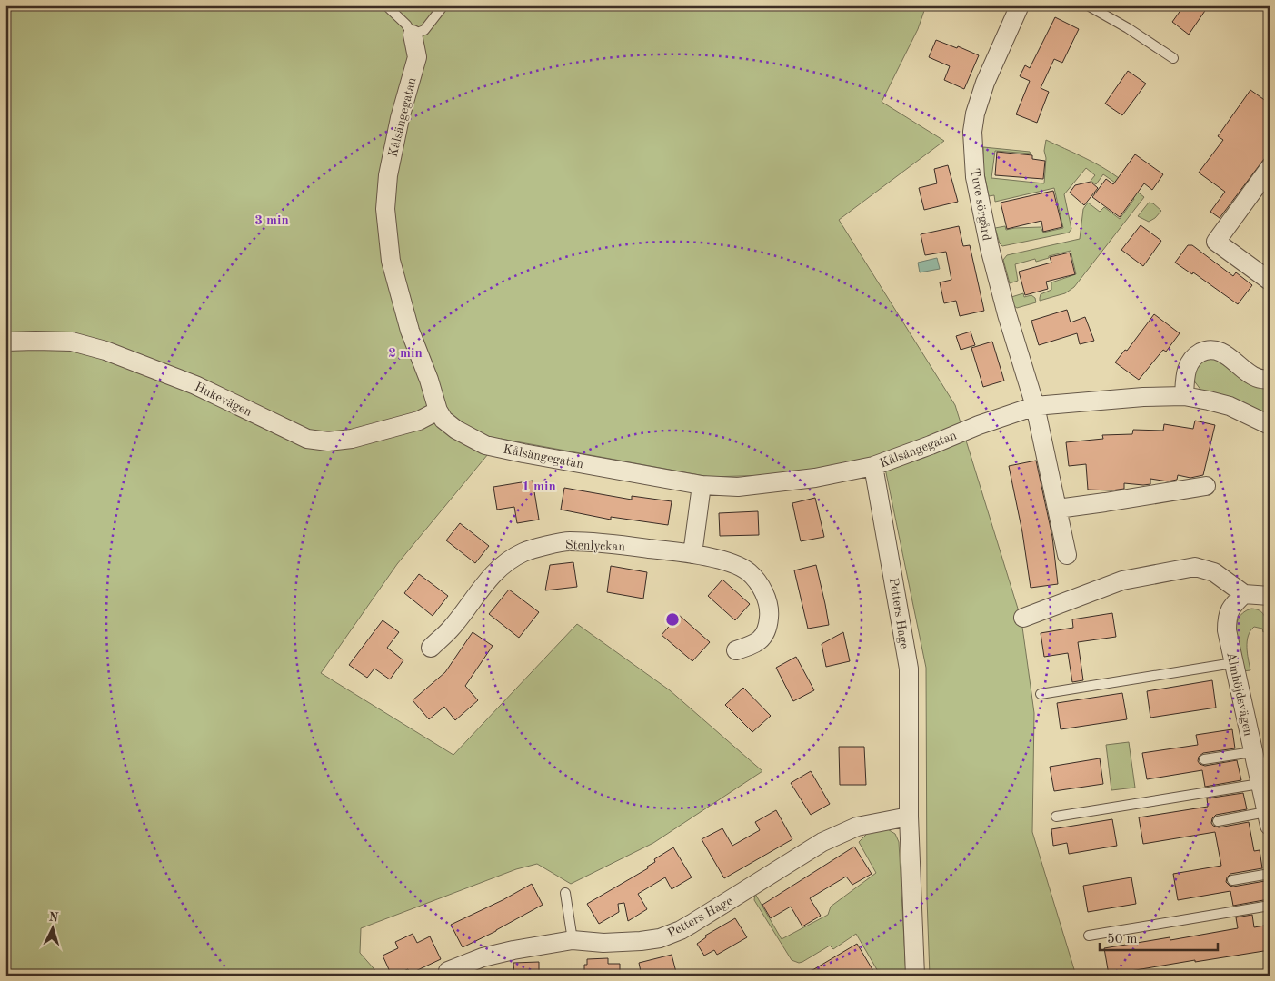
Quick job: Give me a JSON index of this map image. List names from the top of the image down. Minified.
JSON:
{"streets":{"street":["Kålsängegatan","Tuve sörgård","Hukevägen","Stenlyckan","Petters Hage","Almhöjdsvägen"]},"crossings":[["Kålsängegatan","Tuve sörgård"],["Kålsängegatan","Hukevägen"],["Kålsängegatan","Petters Hage"]],"scale_bar":"50 m","north":"top","rings":["3 min","2 min","1 min"]}
